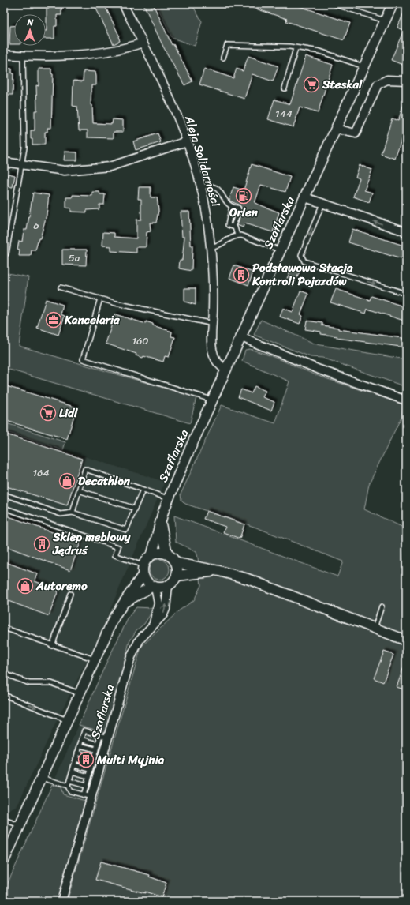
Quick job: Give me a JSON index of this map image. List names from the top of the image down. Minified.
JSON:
{"streets":{"street":["Aleja Solidarności","Szaflarska"]},"crossings":[["Aleja Solidarności","Szaflarska"]],"places":{"supermarket":["Steskal","Lidl"],"fuel station":["Orlen"],"building":["Podstawowa Stacja Kontroli Pojazdów","Sklep meblowy Jędruś","Multi Myjnia"],"office":["Kancelaria"],"shop":["Decathlon","Autoremo"]},"house_numbers":["144","6","5a","160","164"],"north":"top"}
